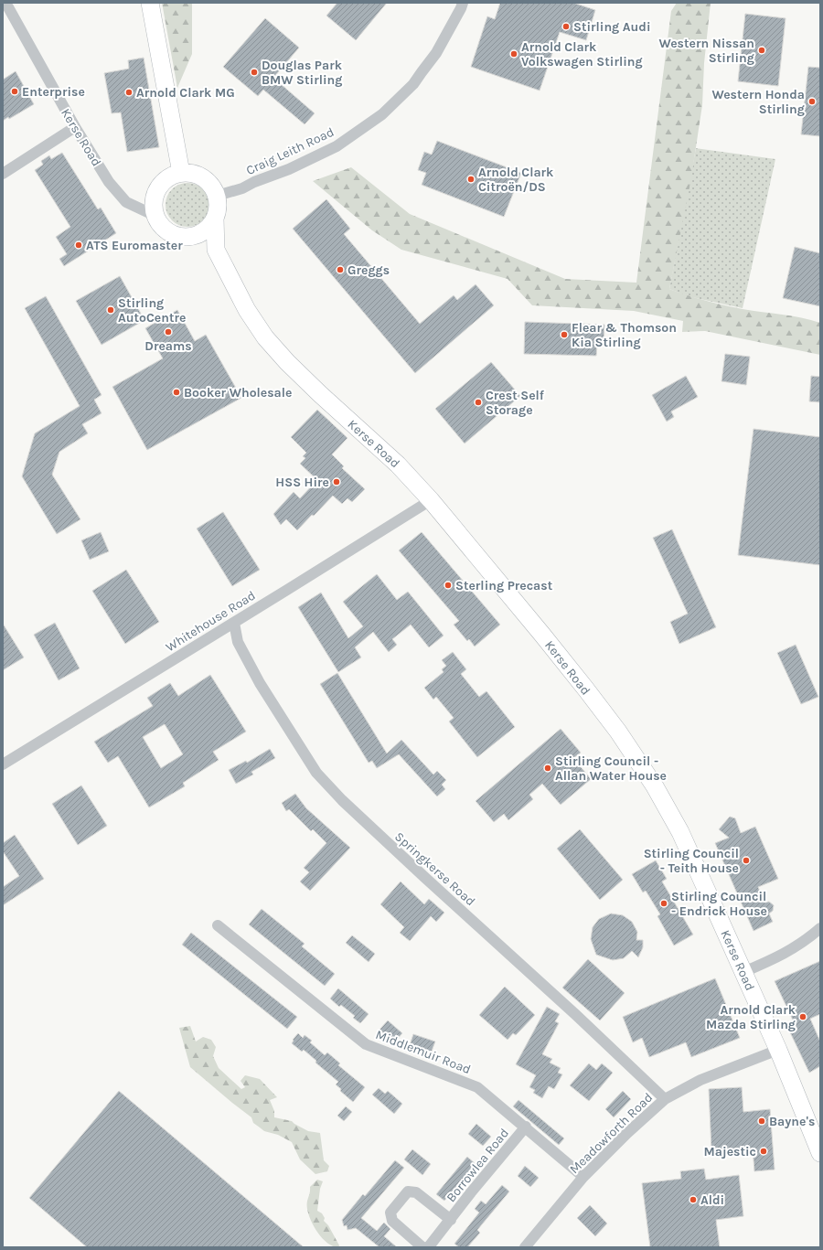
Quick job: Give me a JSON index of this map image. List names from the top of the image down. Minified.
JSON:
{"streets":{"main road":["Kerse Road"],"street":["Craig Leith Road","Whitehouse Road","Springkerse Road","Middlemuir Road","Meadowforth Road","Borrowlea Road"]},"crossings":[["Kerse Road","Craig Leith Road"],["Kerse Road","Whitehouse Road"],["Kerse Road","Meadowforth Road"],["Whitehouse Road","Springkerse Road"],["Springkerse Road","Meadowforth Road"],["Middlemuir Road","Meadowforth Road"],["Middlemuir Road","Borrowlea Road"]],"places":["Stirling Audi","Western Nissan Stirling","Arnold Clark Volkswagen Stirling","Douglas Park BMW Stirling","Enterprise","Arnold Clark MG","Western Honda Stirling","Arnold Clark Citroën/DS","ATS Euromaster","Greggs","Stirling AutoCentre","Dreams","Flear & Thomson Kia Stirling","Booker Wholesale","Crest Self Storage","HSS Hire","Sterling Precast","Stirling Council - Allan Water House","Stirling Council - Teith House","Stirling Council - Endrick House","Arnold Clark Mazda Stirling","Bayne's","Majestic","Aldi"]}
